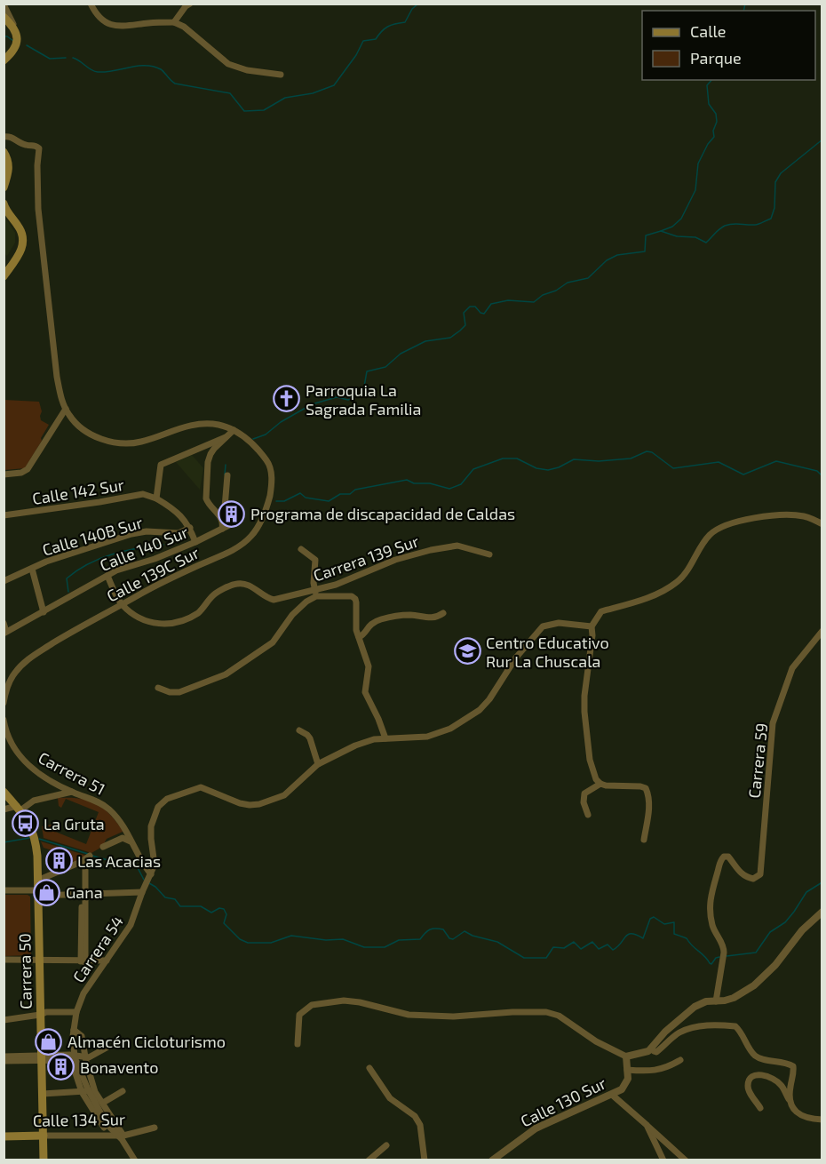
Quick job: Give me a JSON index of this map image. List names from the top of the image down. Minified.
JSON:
{"streets":{"main road":["Carrera 50","Calle 134 Sur"],"street":["Calle 142 Sur","Calle 140B Sur","Calle 140 Sur","Carrera 139 Sur","Calle 139C Sur","Carrera 59","Carrera 51","Carrera 54","Calle 130 Sur"]},"crossings":[["Carrera 139 Sur","Calle 139C Sur"],["Carrera 51","Carrera 54"],["Carrera 54","Calle 134 Sur"],["Carrera 50","Calle 134 Sur"]],"places":{"church":["Parroquia La Sagrada Familia"],"building":["Programa de discapacidad de Caldas","Las Acacias","Bonavento"],"school or university":["Centro Educativo Rur La Chuscala"],"bus stop":["La Gruta"],"shop":["Gana","Almacén Cicloturismo"]},"legend":["Calle","Parque"]}
